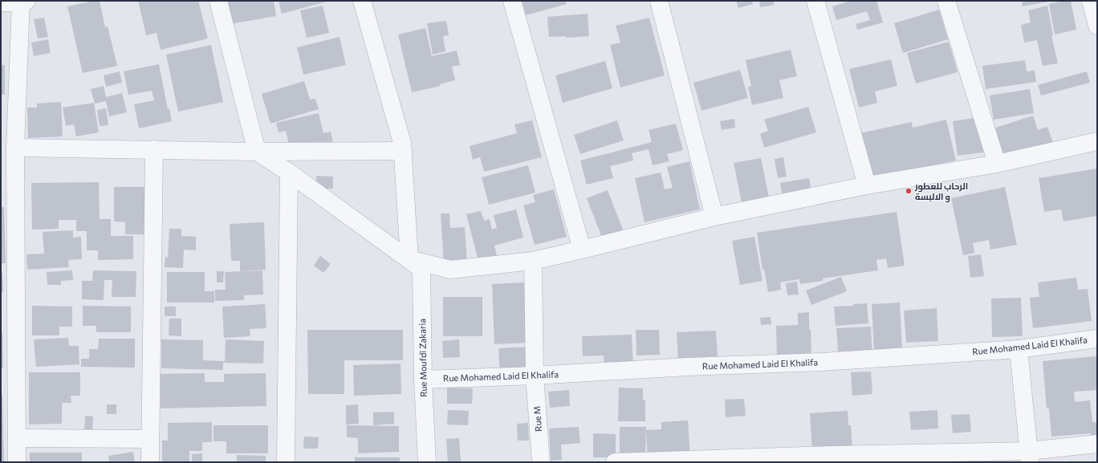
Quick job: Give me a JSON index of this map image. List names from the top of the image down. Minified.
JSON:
{"streets":{"street":["Rue Mohamed Laid El Khalifa","Rue Moufdi Zakaria","Rue M"]},"crossings":[["Rue Mohamed Laid El Khalifa","Rue Moufdi Zakaria"],["Rue Mohamed Laid El Khalifa","Rue M"]],"places":["الرحاب للعطور و الالبسة"]}
